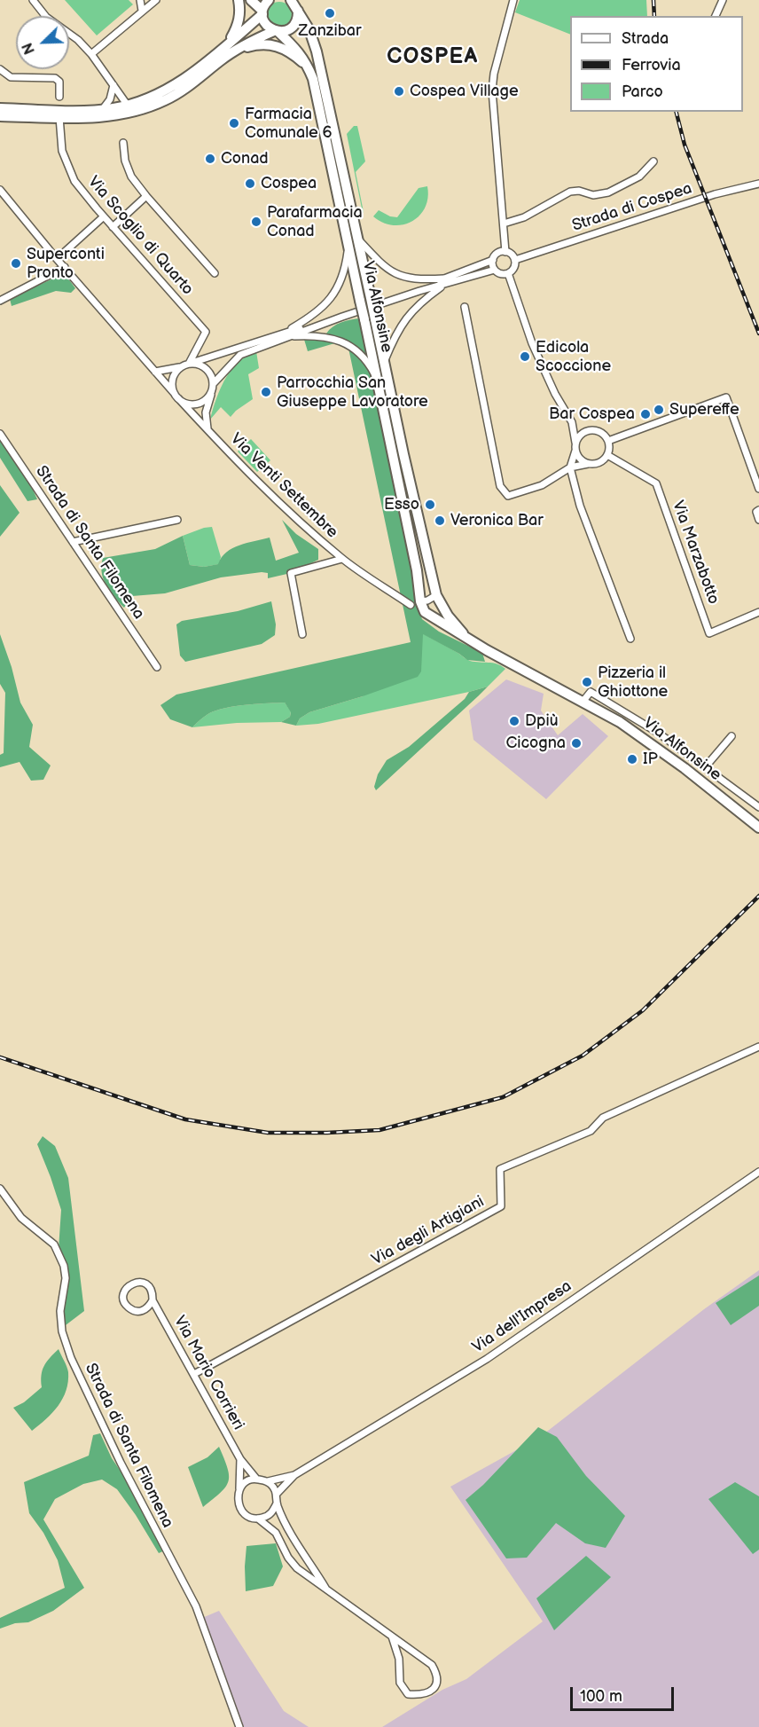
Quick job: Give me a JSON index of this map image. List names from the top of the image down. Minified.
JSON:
{"streets":{"main road":["Via Alfonsine"],"street":["Strada di Cospea","Via Scoglio di Quarto","Via Venti Settembre","Strada di Santa Filomena","Via Marzabotto","Via degli Artigiani","Via dell'Impresa","Via Mario Corrieri"]},"crossings":[["Via Scoglio di Quarto","Via Venti Settembre"],["Via Alfonsine","Via Venti Settembre"],["Via degli Artigiani","Via Mario Corrieri"],["Via dell'Impresa","Via Mario Corrieri"]],"districts":["COSPEA"],"places":["Zanzibar","Cospea Village","Farmacia Comunale 6","Conad","Cospea","Parafarmacia Conad","Superconti Pronto","Edicola Scoccione","Parrocchia San Giuseppe Lavoratore","Supereffe","Bar Cospea","Esso","Veronica Bar","Pizzeria il Ghiottone","Dpiù","Cicogna","IP"],"legend":["Strada","Ferrovia","Parco"],"scale_bar":"100 m","north":"bottom left"}
